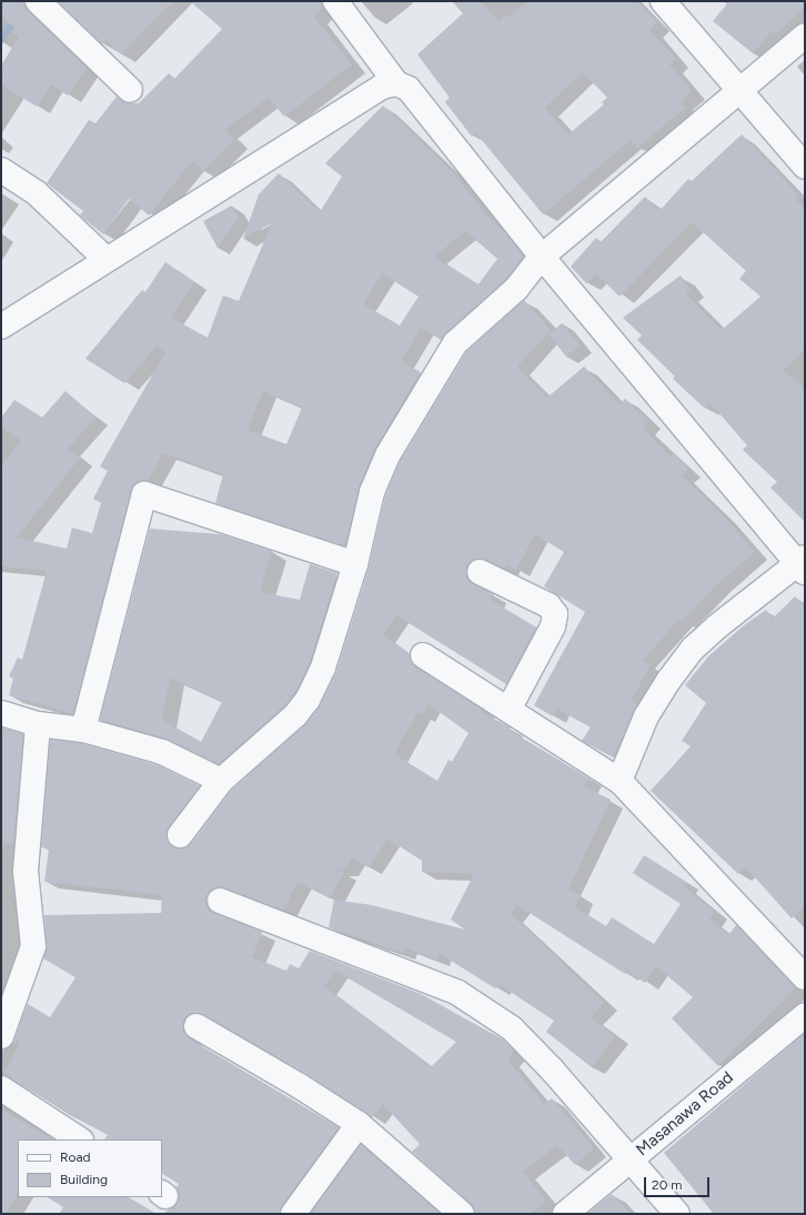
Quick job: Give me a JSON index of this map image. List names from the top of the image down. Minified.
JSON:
{"streets":{"street":["Masanawa Road"]},"legend":["Road","Building"],"scale_bar":"20 m"}
